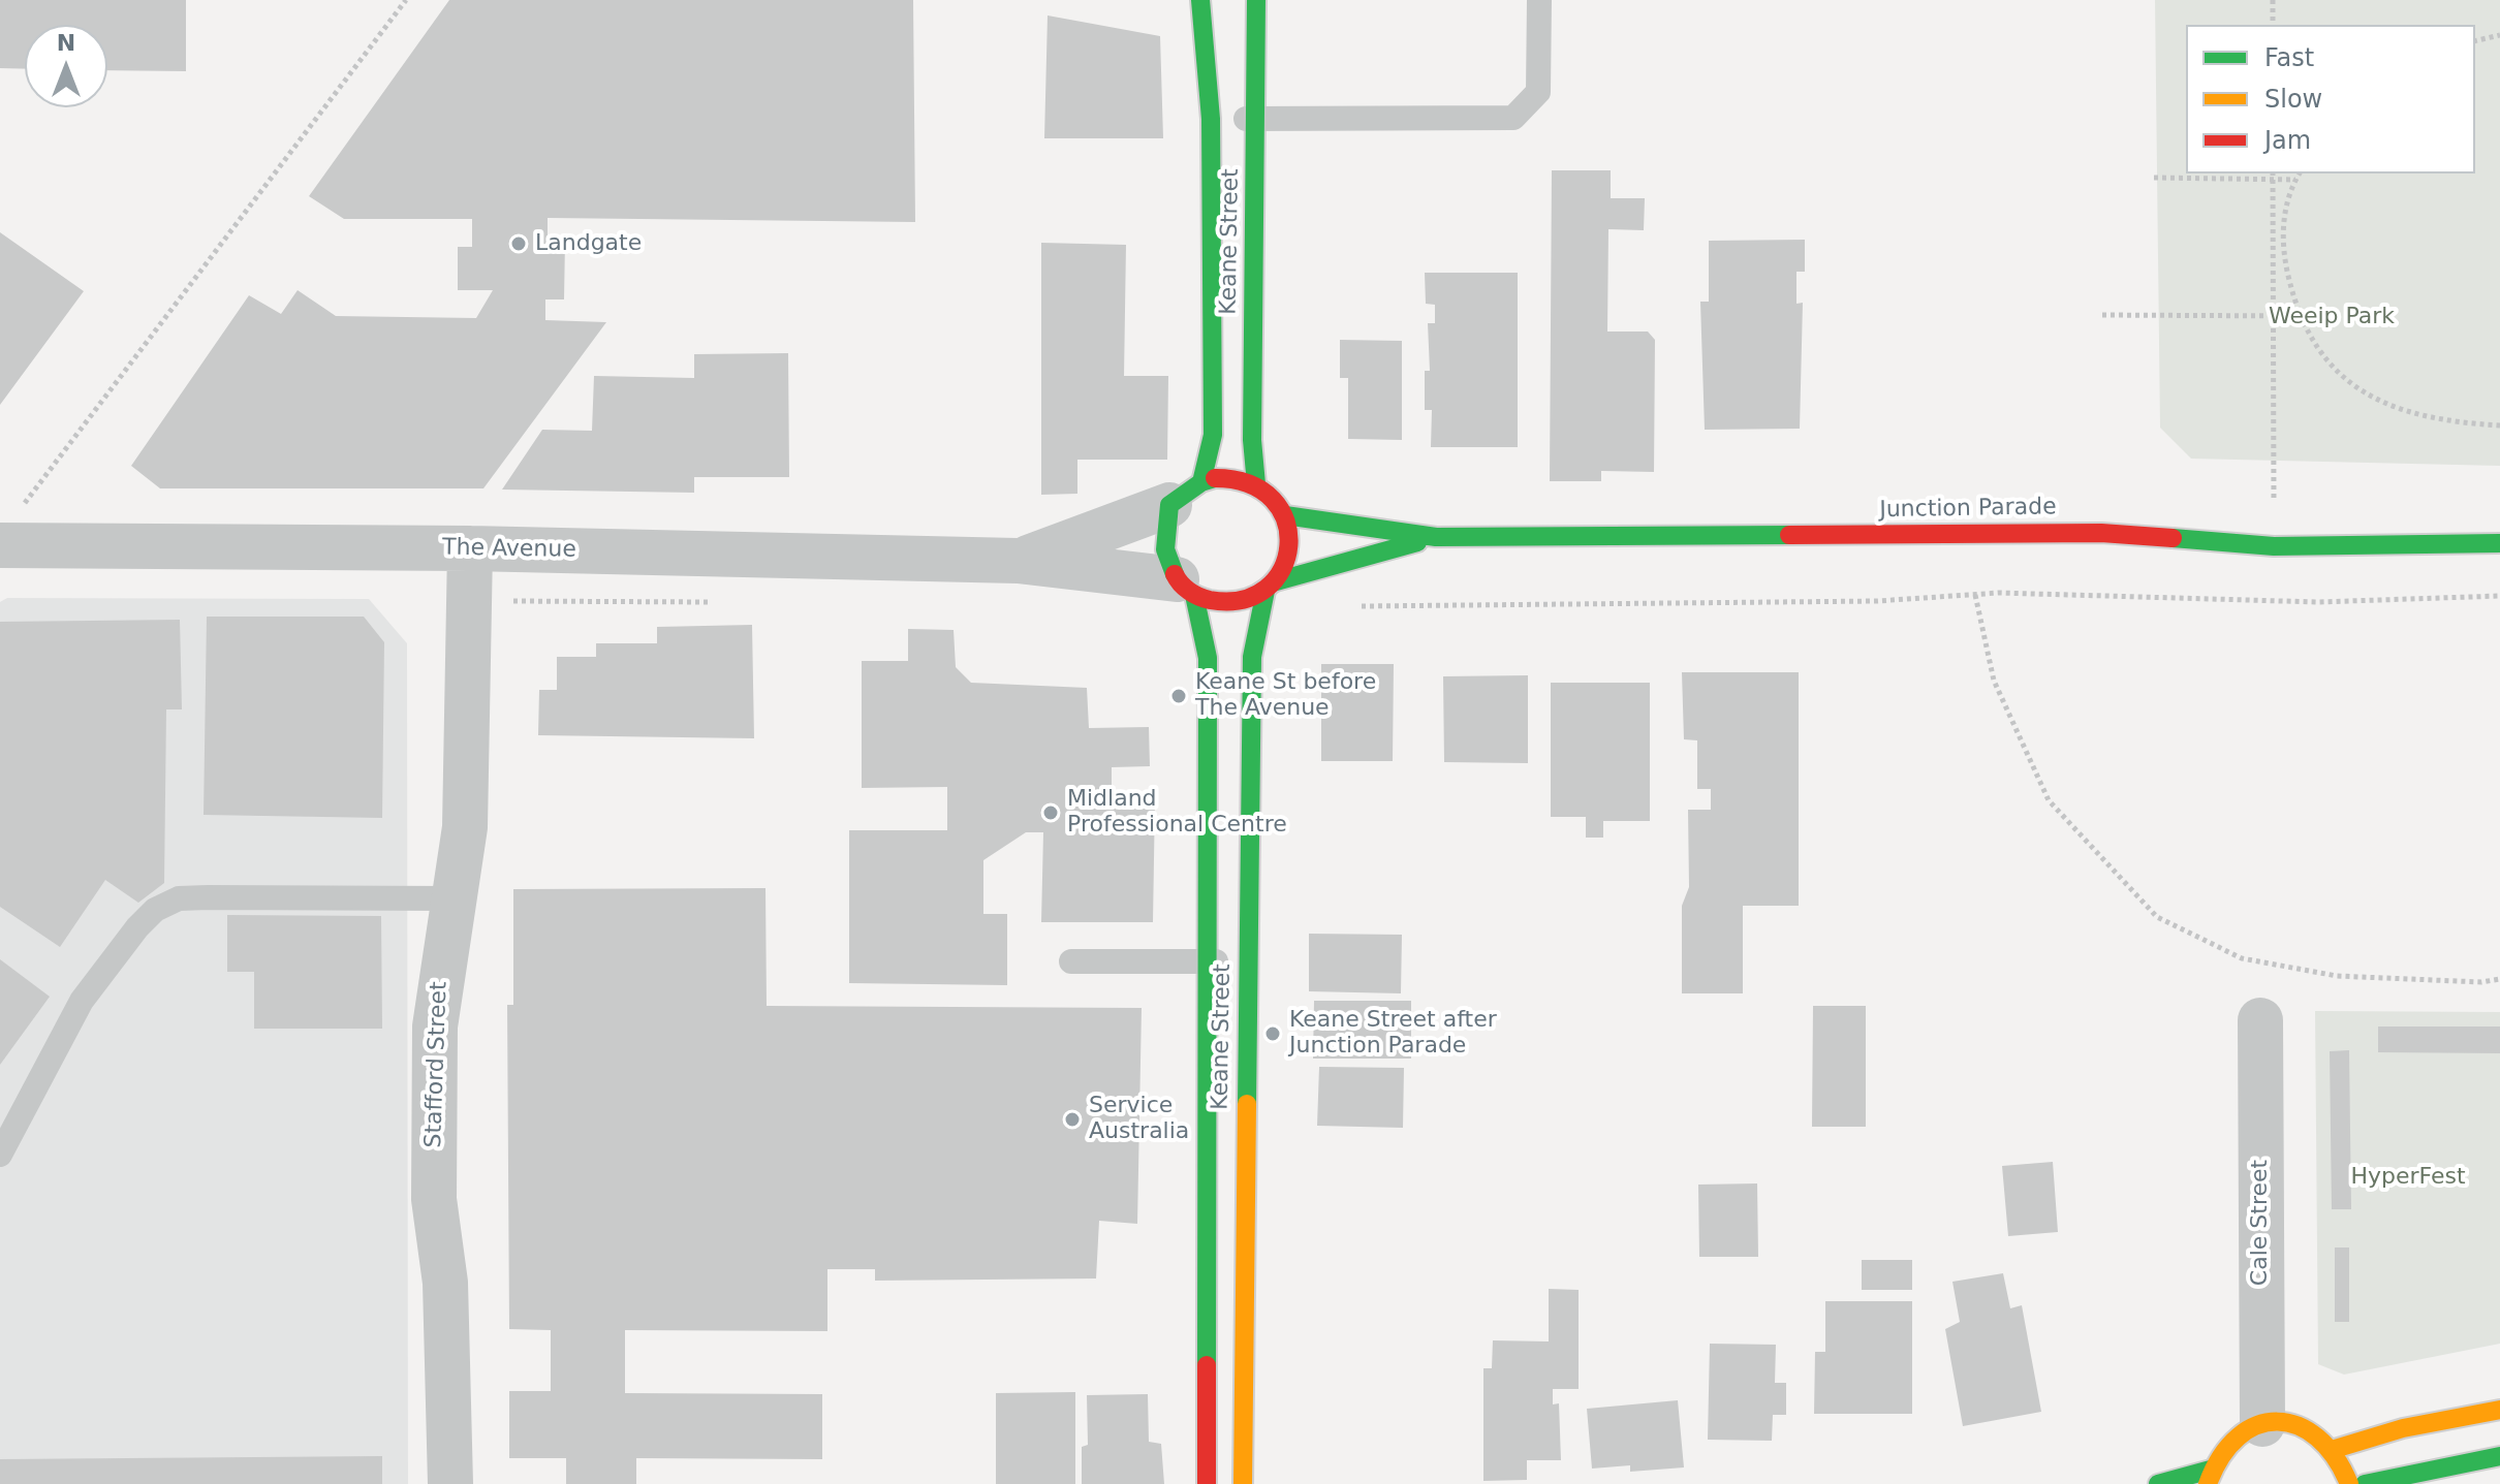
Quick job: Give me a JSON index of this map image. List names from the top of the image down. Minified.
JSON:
{"streets":{"street":["Keane Street","Junction Parade","The Avenue","Stafford Street","Cale Street"]},"crossings":[["Keane Street","Junction Parade"],["Keane Street","The Avenue"],["Junction Parade","The Avenue"],["The Avenue","Stafford Street"]],"parks":["Weeip Park","HyperFest"],"places":["Landgate","Keane St before The Avenue","Midland Professional Centre","Keane Street after Junction Parade","Service Australia"],"legend":["Fast","Slow","Jam"],"north":"top"}
